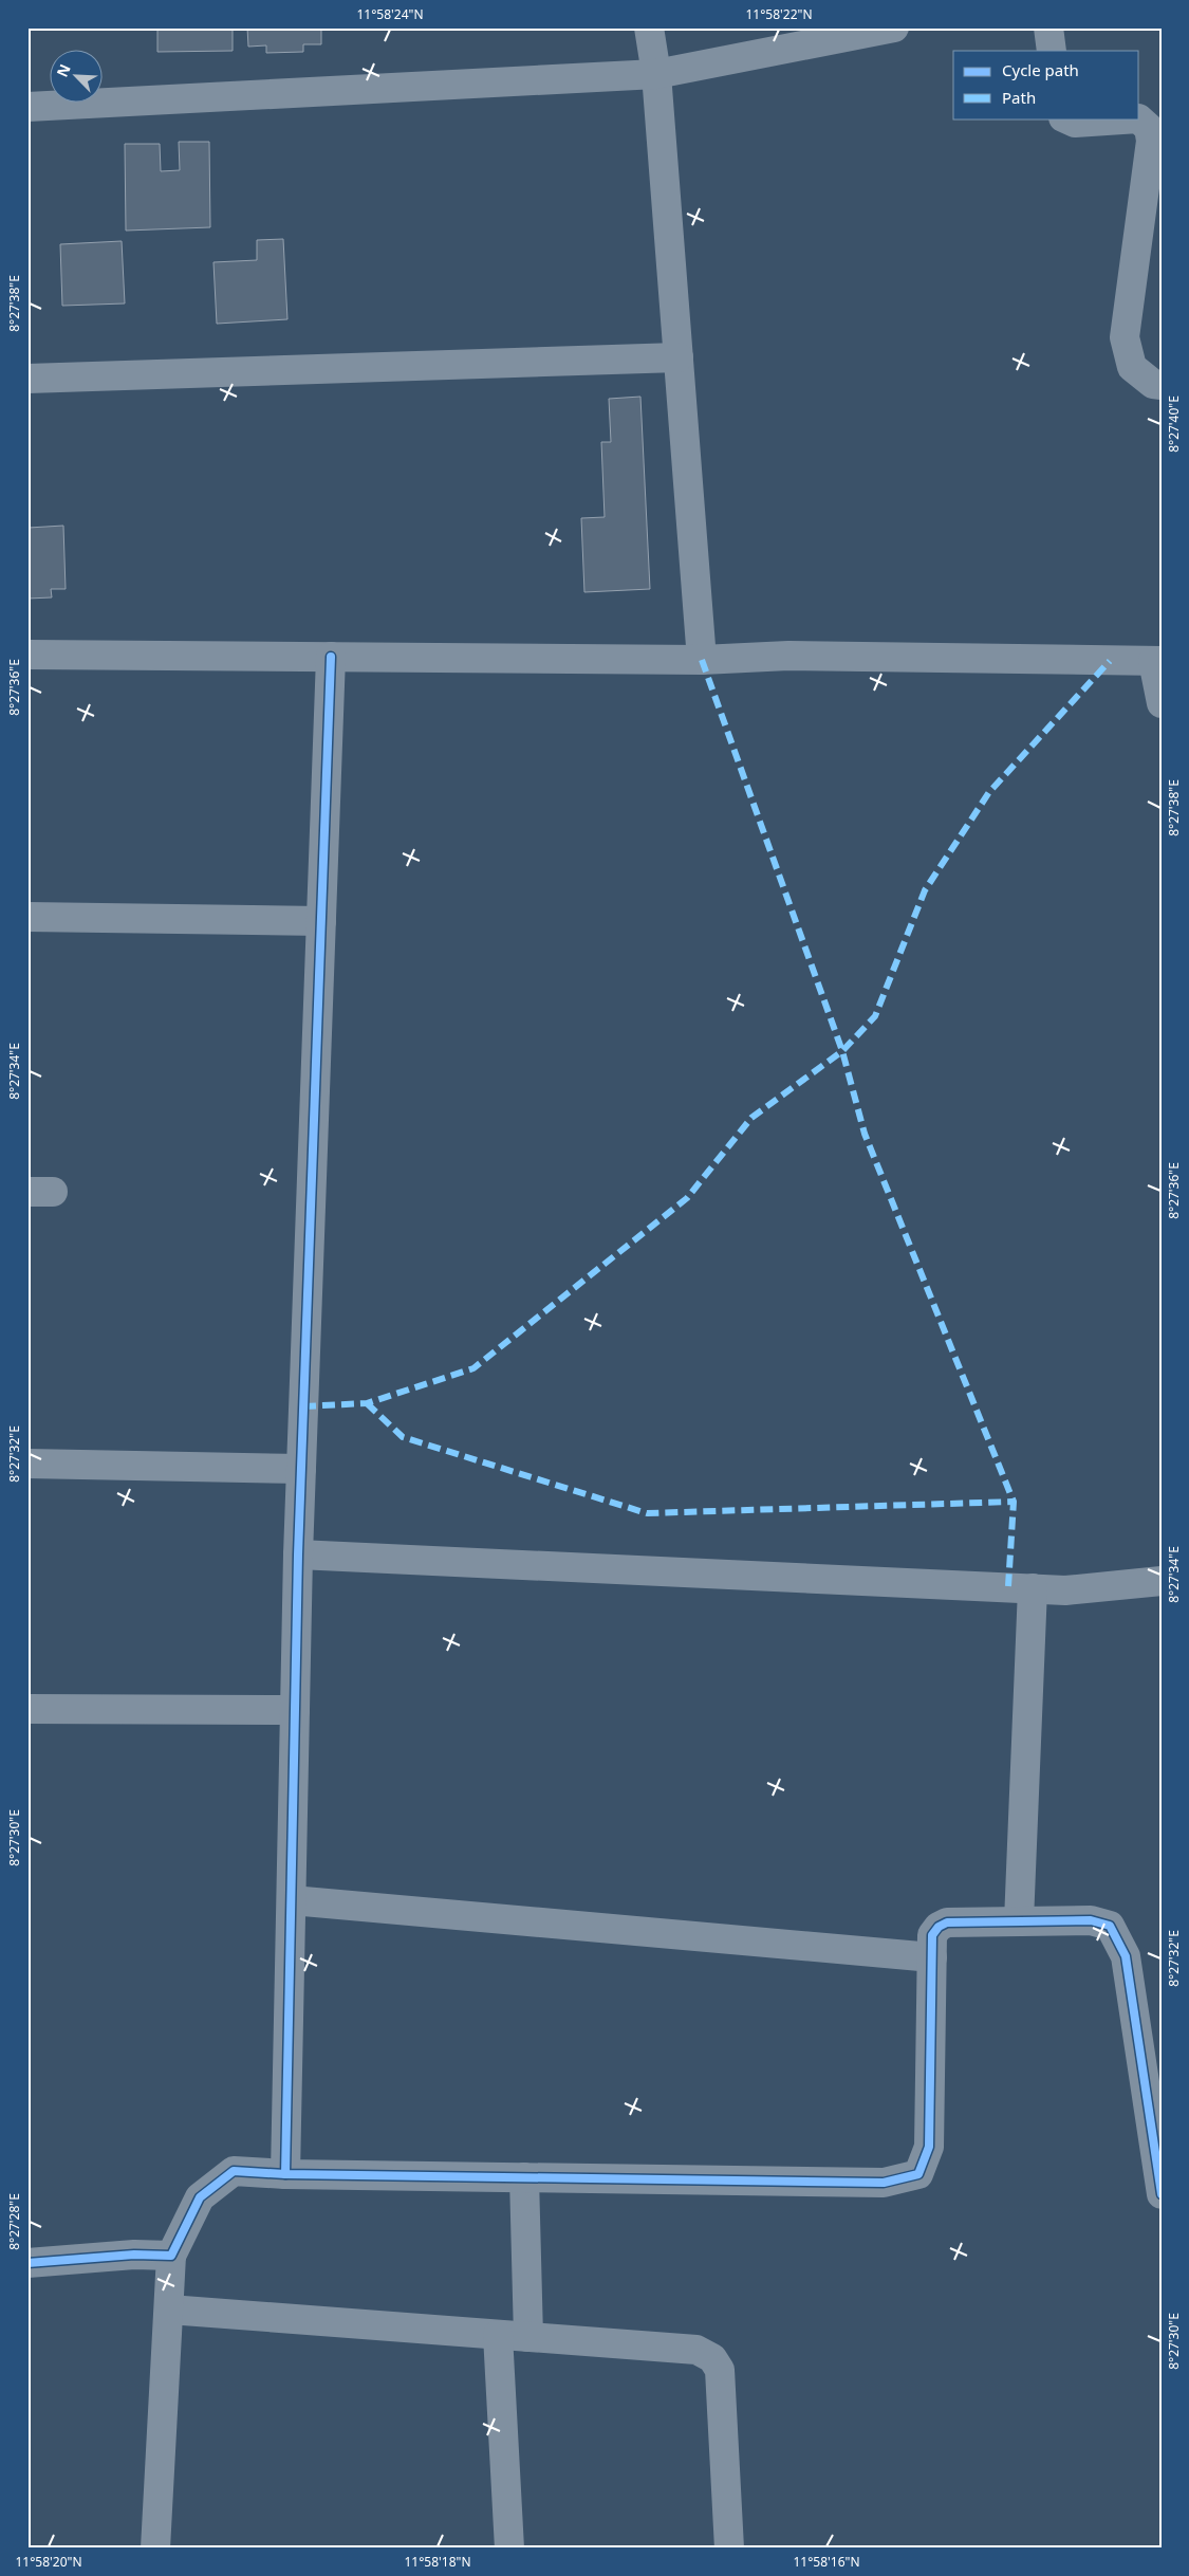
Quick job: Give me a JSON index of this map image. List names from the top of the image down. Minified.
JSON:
{"legend":["Cycle path","Path"],"north":"top left","coordinates":["11°58'24\"N","11°58'22\"N","8°27'38\"E","8°27'40\"E","8°27'36\"E","8°27'34\"E","8°27'32\"E","8°27'30\"E","8°27'28\"E","11°58'20\"N","11°58'18\"N","11°58'16\"N"]}
